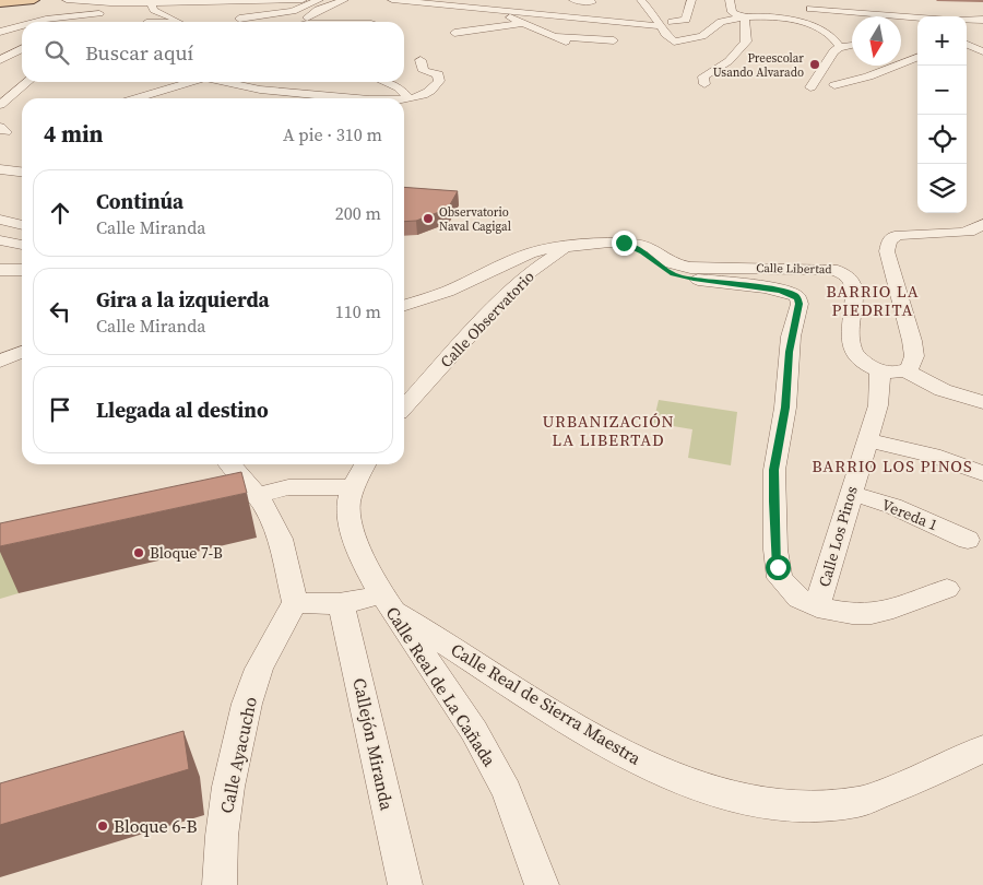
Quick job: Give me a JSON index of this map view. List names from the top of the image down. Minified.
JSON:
{"streets":{"street":["Calle Libertad","Calle Observatorio","Vereda 1","Calle Los Pinos","Calle Real de La Cañada","Calle Real de Sierra Maestra","Callejón Miranda","Calle Ayacucho"]},"crossings":[["Calle Libertad","Calle Observatorio"],["Calle Libertad","Calle Los Pinos"],["Vereda 1","Calle Los Pinos"],["Calle Real de La Cañada","Calle Real de Sierra Maestra"]],"districts":["BARRIO LA PIEDRITA","URBANIZACIÓN LA LIBERTAD","BARRIO LOS PINOS"],"places":["Preescolar Usando Alvarado","Observatorio Naval Cagigal","Bloque 7-B","Bloque 6-B"],"north":"bottom","page":{"map_buttons":["+","−"],"search":"Buscar aquí","heading":["4 min","A pie · 310 m"],"list":[["Continúa","Calle Miranda","200 m"],["Gira a la izquierda","Calle Miranda","110 m"],"Llegada al destino"]}}
